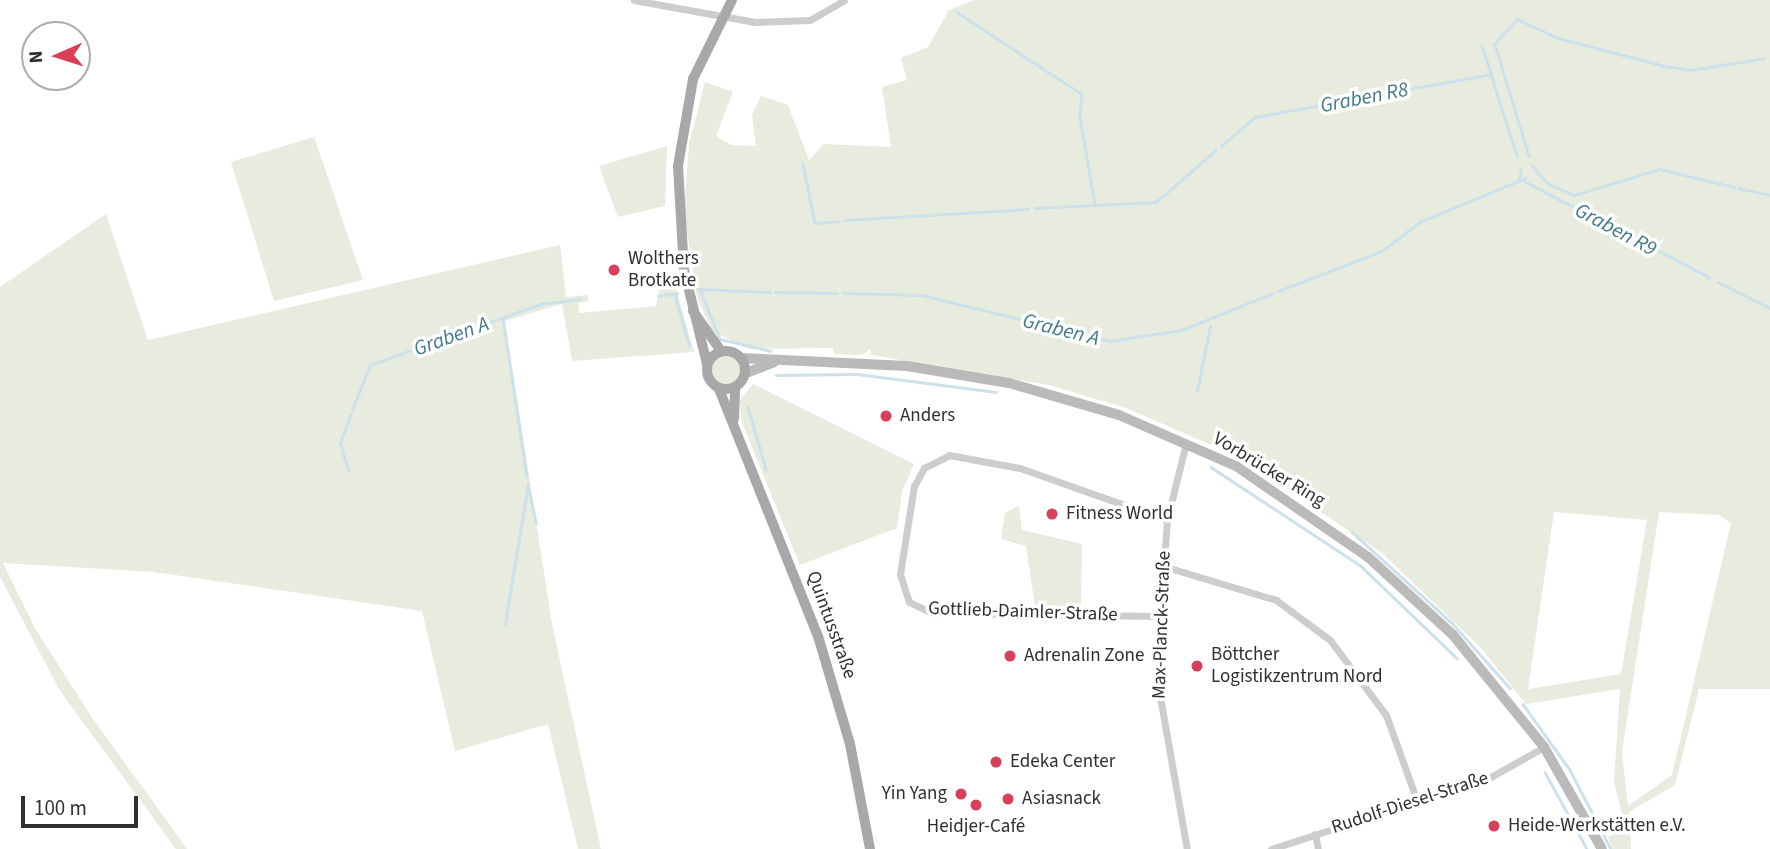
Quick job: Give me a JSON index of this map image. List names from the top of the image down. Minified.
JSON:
{"streets":{"main road":["Vorbrücker Ring","Quintusstraße"],"street":["Gottlieb-Daimler-Straße","Max-Planck-Straße","Rudolf-Diesel-Straße"]},"crossings":[["Vorbrücker Ring","Quintusstraße"],["Vorbrücker Ring","Max-Planck-Straße"],["Vorbrücker Ring","Rudolf-Diesel-Straße"],["Gottlieb-Daimler-Straße","Max-Planck-Straße"]],"water":["Graben R8","Graben R9","Graben A"],"places":["Wolthers Brotkate","Anders","Fitness World","Adrenalin Zone","Böttcher Logistikzentrum Nord","Edeka Center","Yin Yang","Asiasnack","Heidjer-Café","Heide-Werkstätten e.V."],"scale_bar":"100 m","north":"left"}
